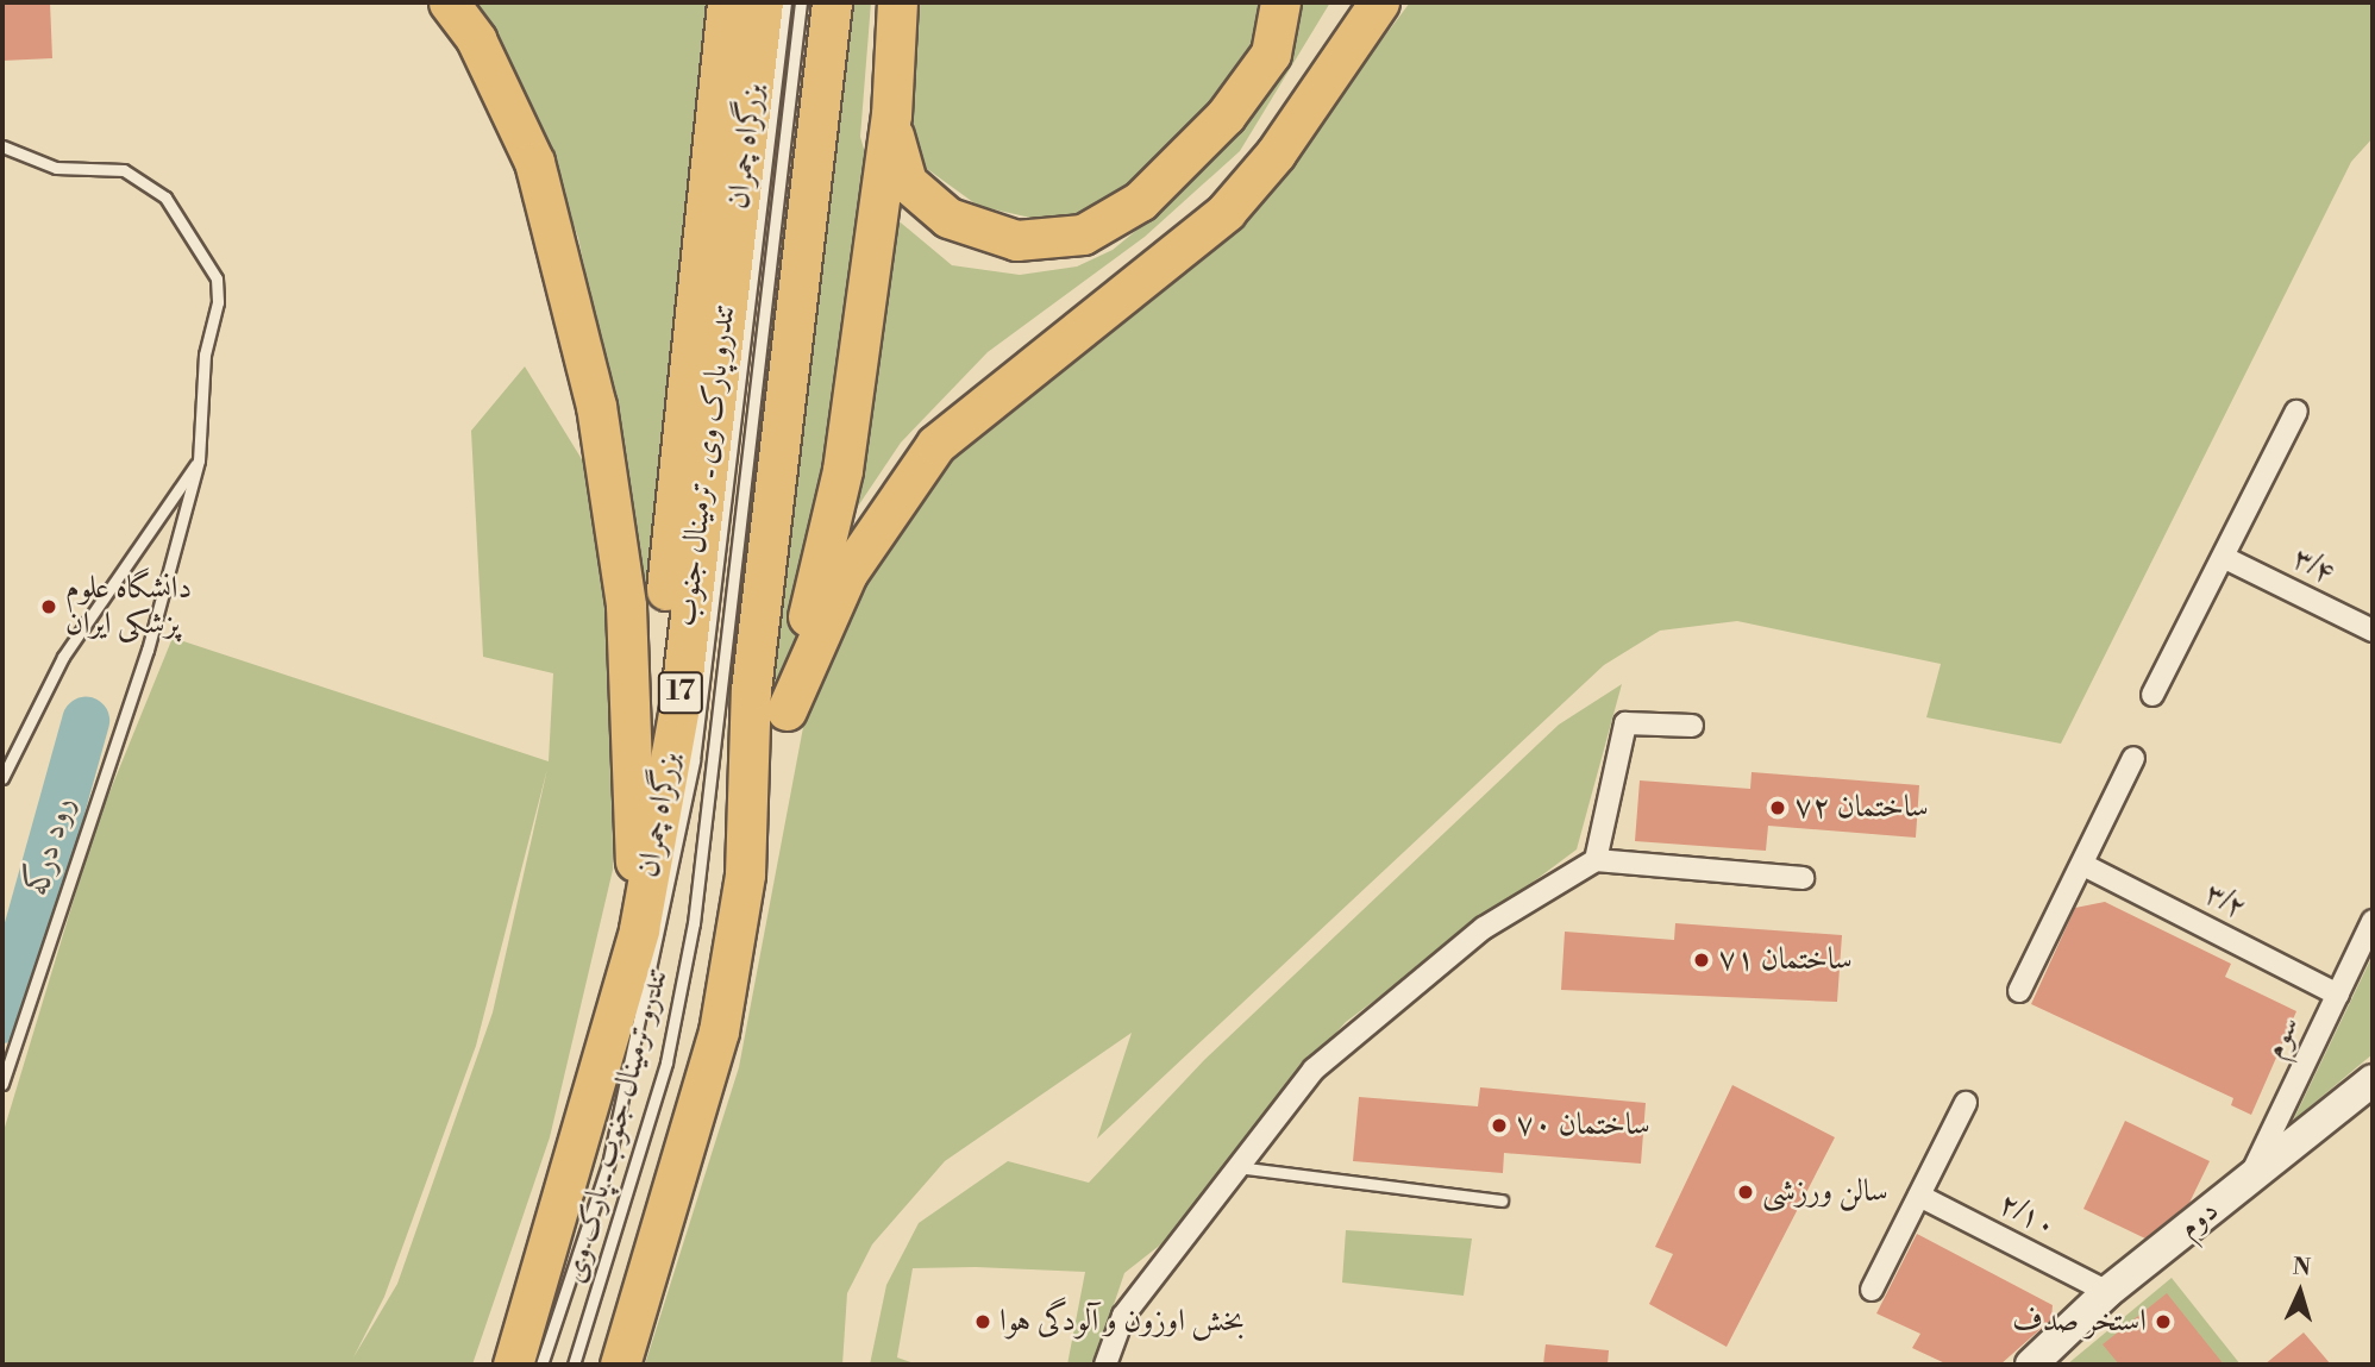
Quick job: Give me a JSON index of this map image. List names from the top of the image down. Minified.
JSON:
{"streets":{"highway":["بزرگراه چمران","17"],"main road":["دوم"],"street":["۳/۴","۳/۲","سوم","۲/۱۰"],"lane":["تندرو پارک وی ـ ترمینال جنوب","تندرو ترمینال جنوب ـ پارک وی"]},"crossings":[["۳/۲","سوم"],["سوم","دوم"],["۲/۱۰","دوم"]],"water":["رود درکه"],"places":["دانشگاه علوم پزشکی ایران","ساختمان ۷۲","ساختمان ۷۱","ساختمان ۷۰","سالن ورزشی","بخش اوزون و آلودگی هوا","استخر صدف"],"north":"top"}
